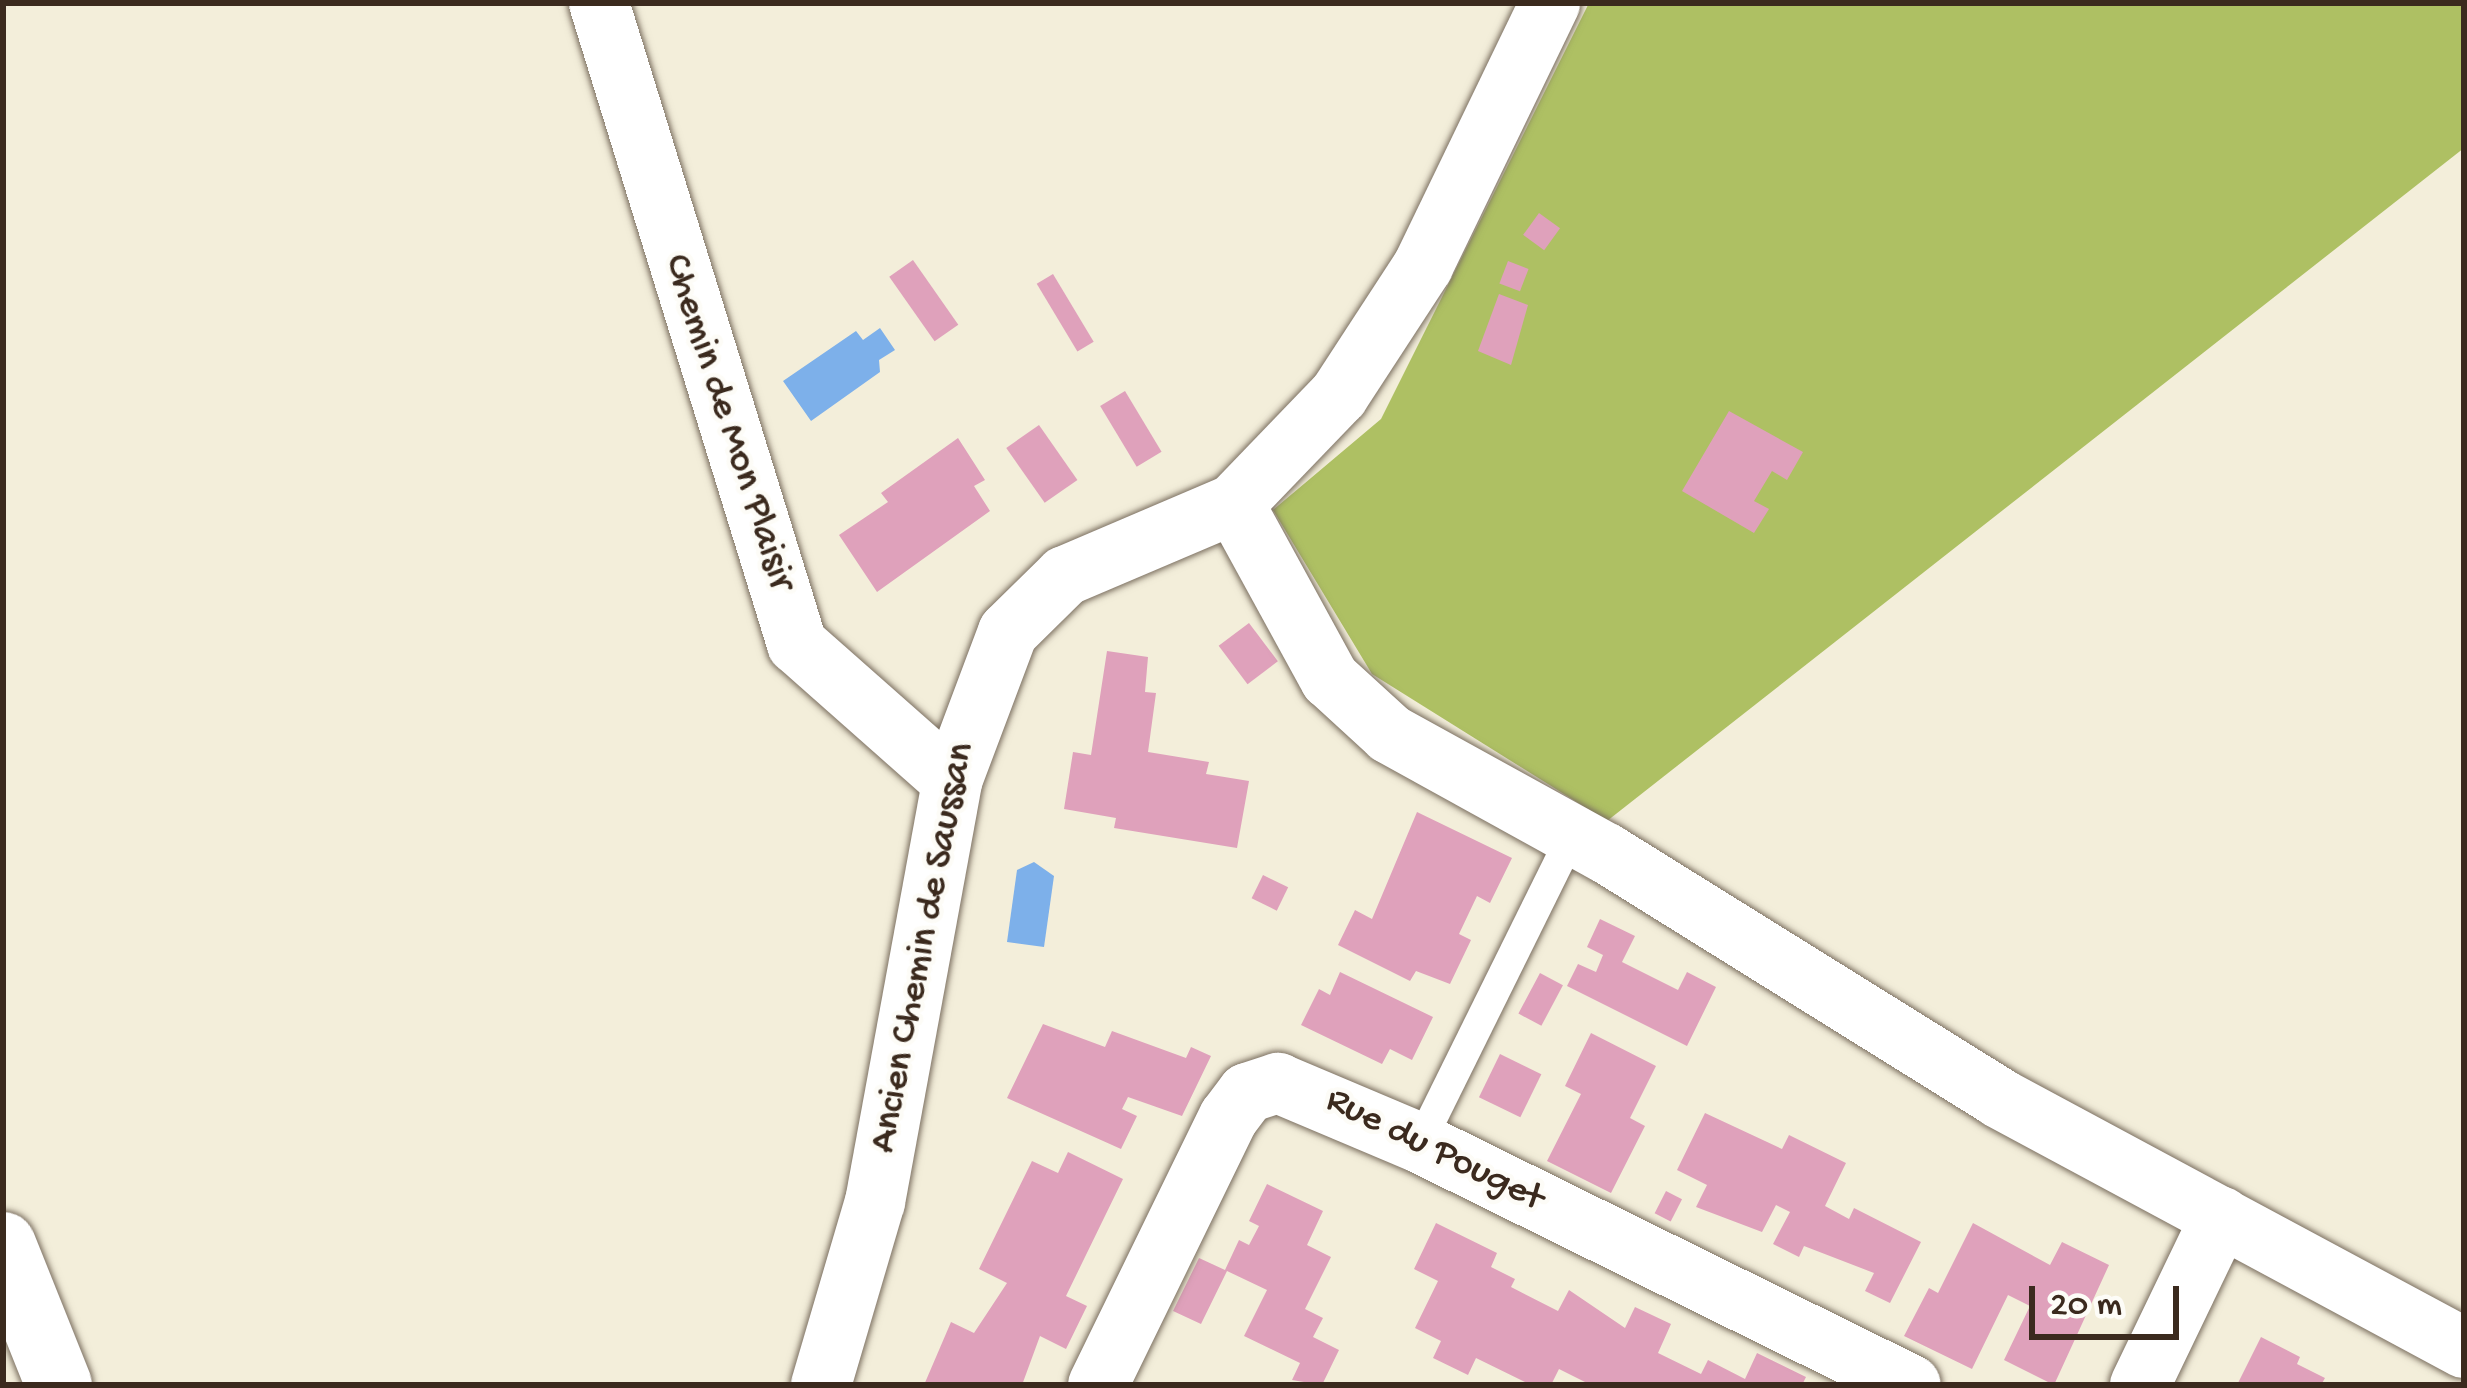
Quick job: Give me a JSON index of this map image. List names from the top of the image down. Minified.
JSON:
{"streets":{"street":["Chemin de Mon Plaisir","Ancien Chemin de Saussan","Rue du Pouget"]},"crossings":[["Chemin de Mon Plaisir","Ancien Chemin de Saussan"]],"scale_bar":"20 m"}
